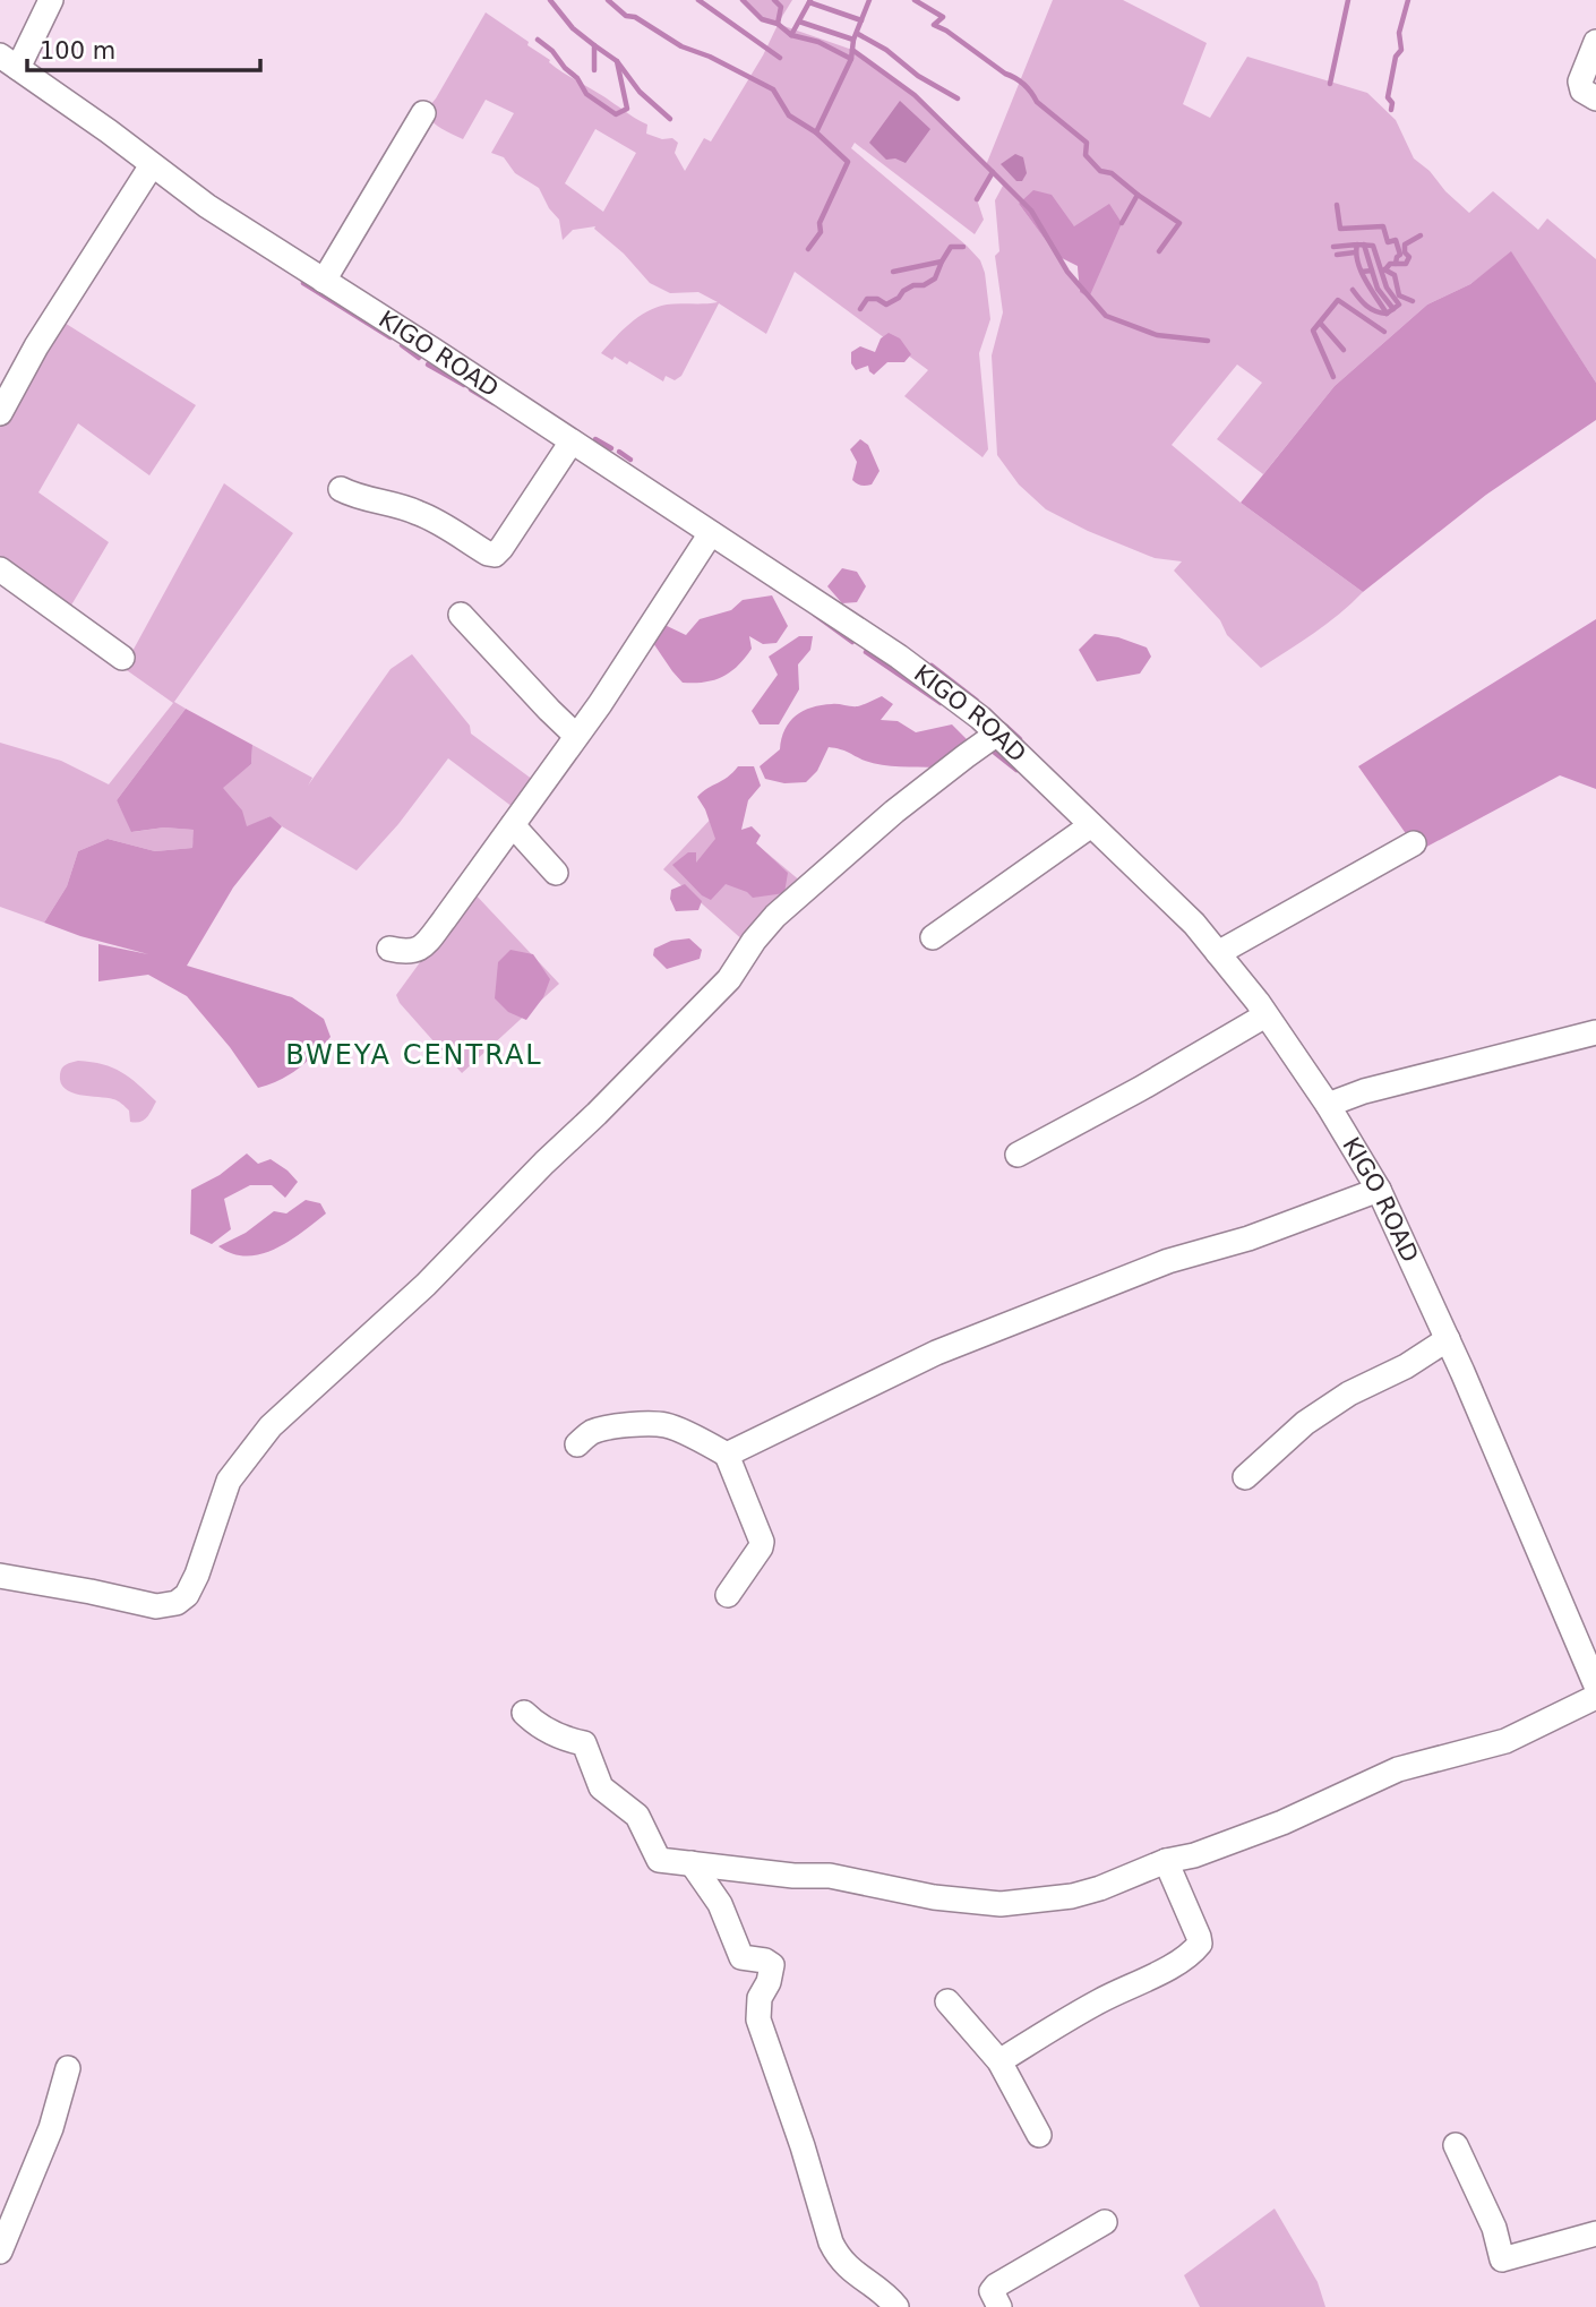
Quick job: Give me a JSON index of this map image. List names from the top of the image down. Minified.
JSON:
{"streets":{"street":["KIGO ROAD"]},"districts":["BWEYA CENTRAL"],"scale_bar":"100 m"}
